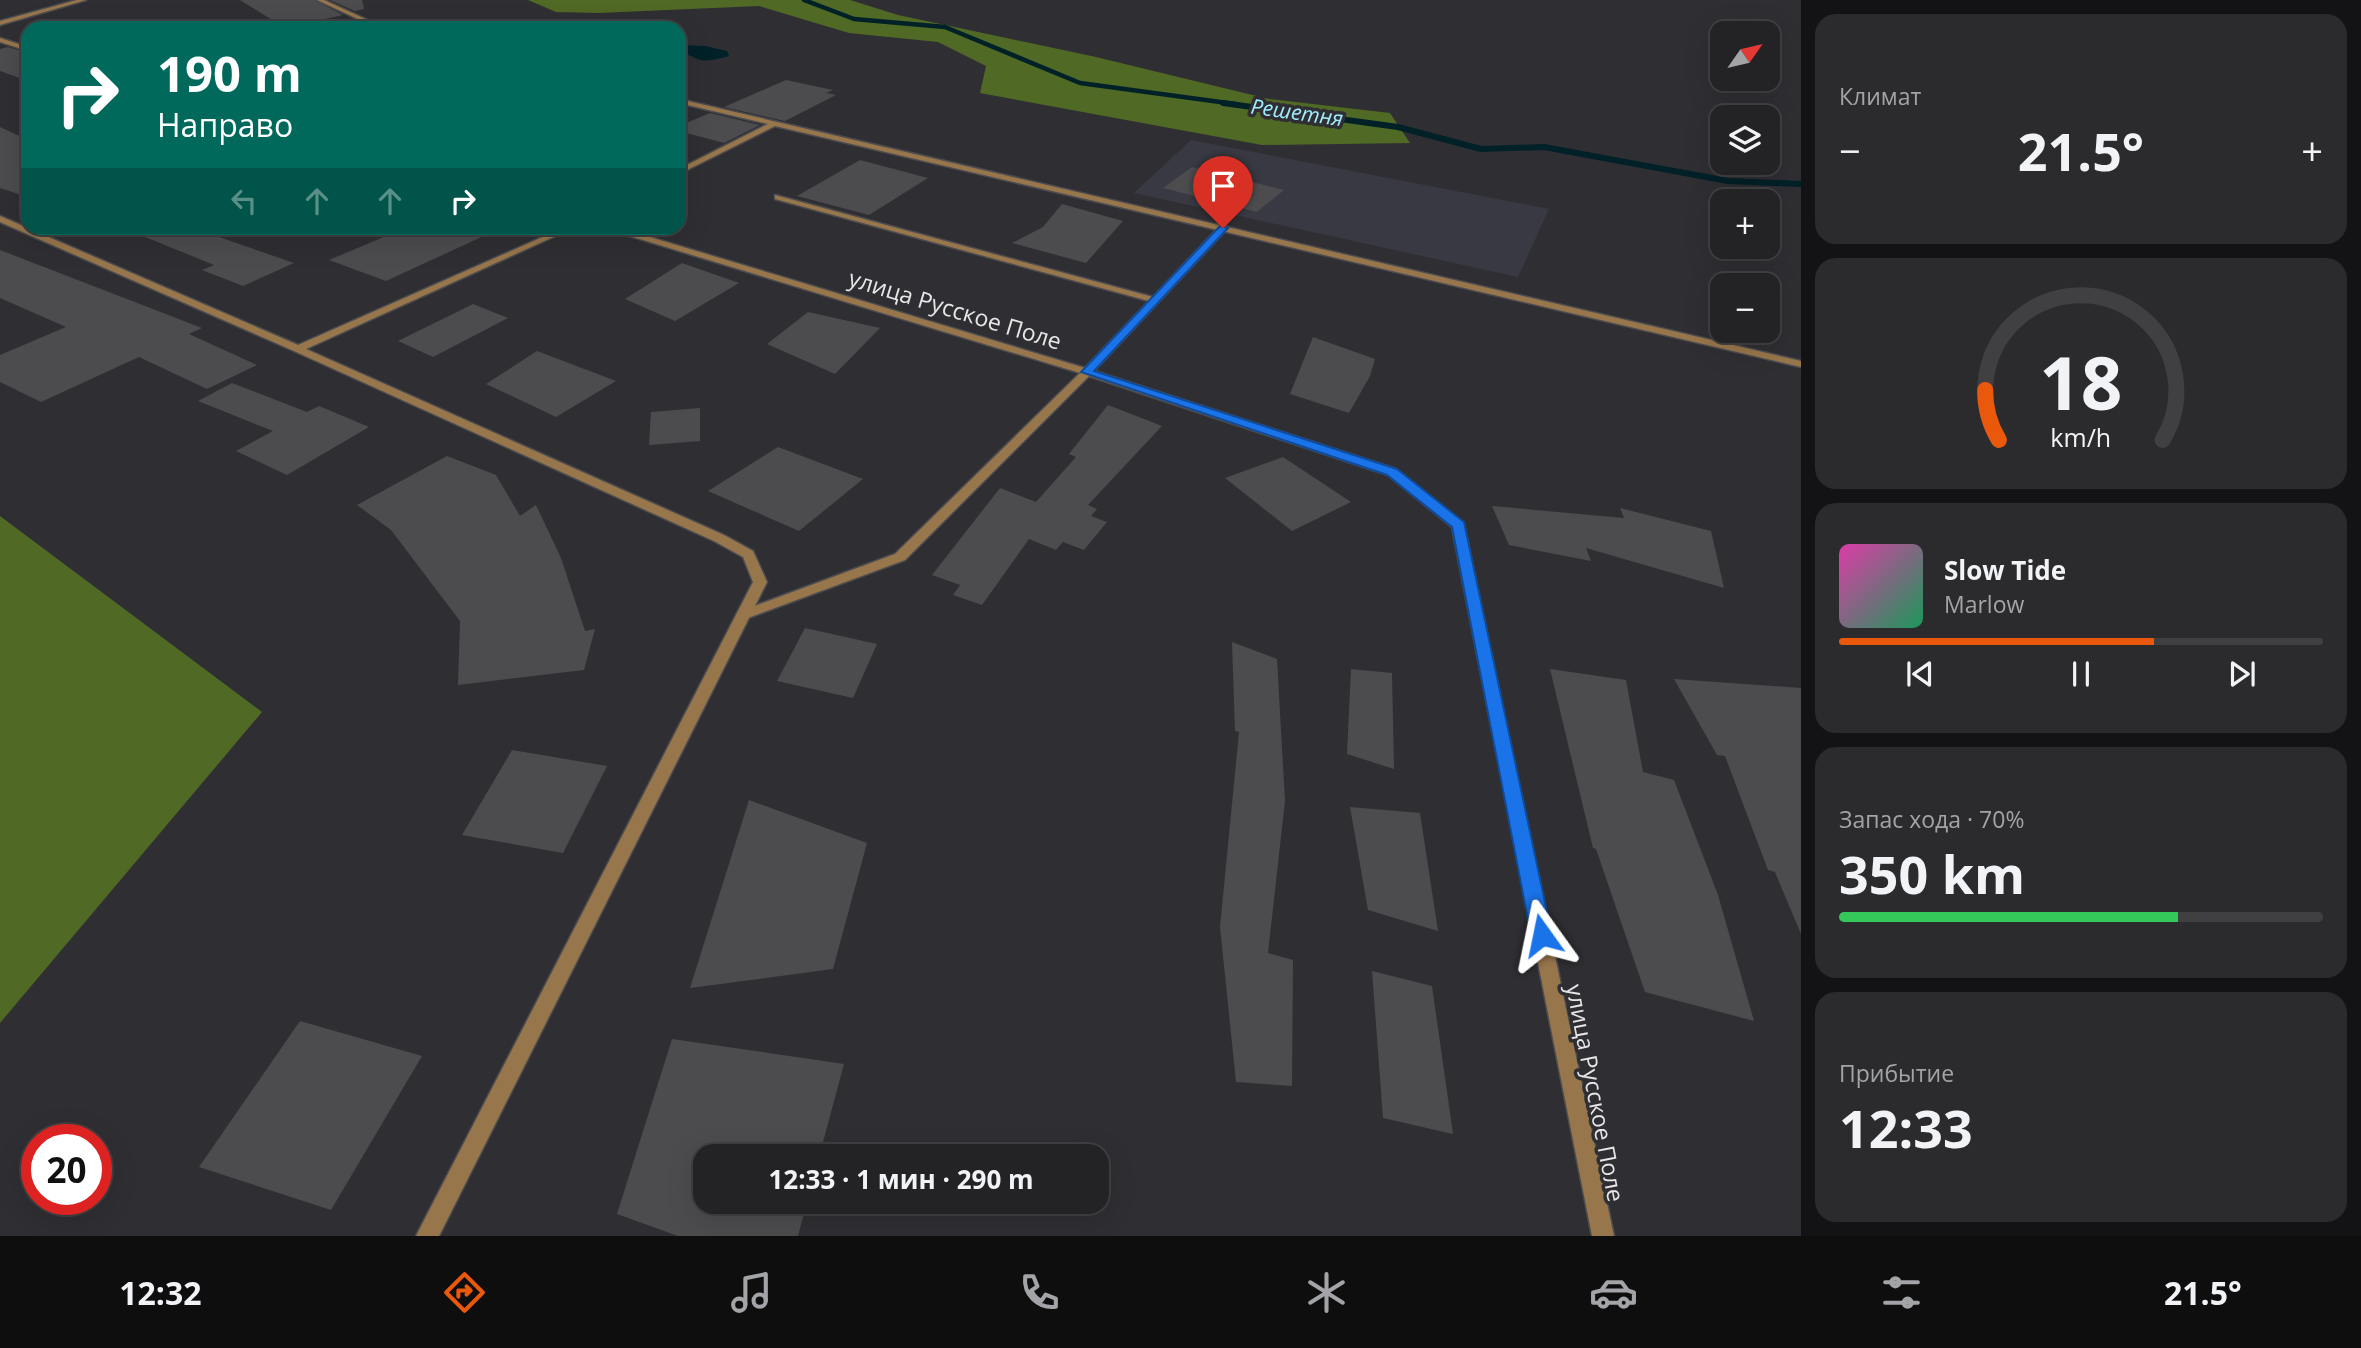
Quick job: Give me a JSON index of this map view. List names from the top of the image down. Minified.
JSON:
{"streets":{"street":["улица Русское Поле"]},"water":["Решетня"],"north":"top right","page":{"tile":["Климат",["Запас хода · 70%","350 km"],["Прибытие","12:33"]],"map_buttons":["+","−"],"turn":["190 m","Направо"],"heat":["−","21.5°","+"],"song":["Slow Tide","Marlow"],"limit":"20","trip":"12:33 · 1 мин · 290 m","tabs":["12:32","21.5°"],"gauge":["18","km/h"]}}
